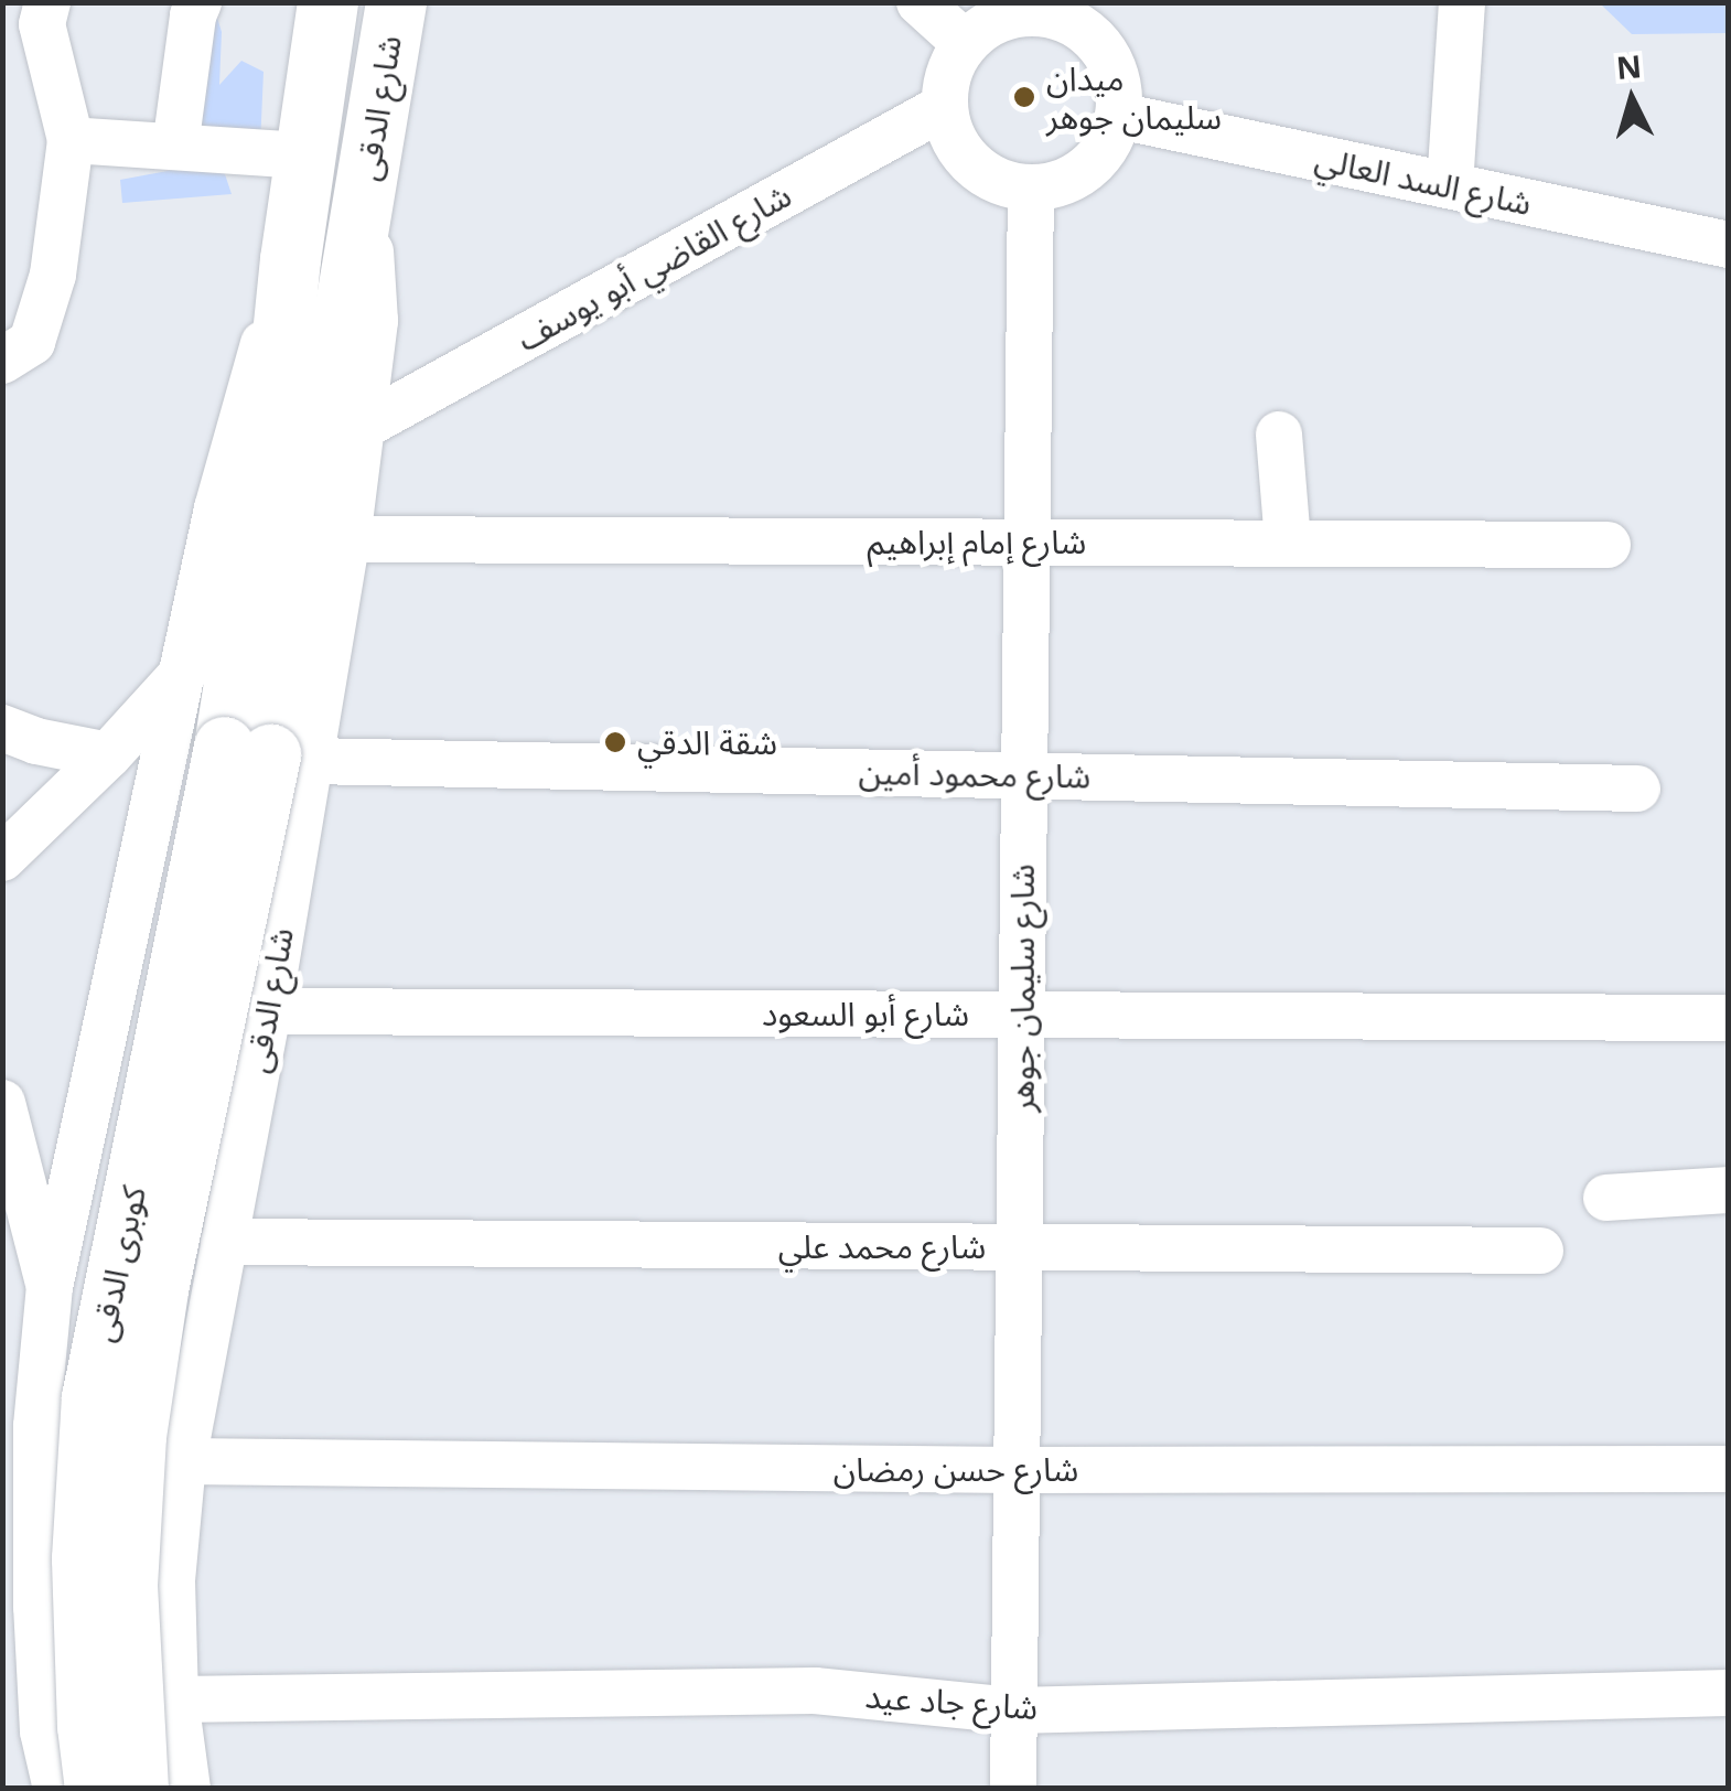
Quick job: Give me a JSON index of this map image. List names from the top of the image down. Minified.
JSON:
{"streets":{"main road":["شارع الدقى","كوبرى الدقى"],"street":["شارع السد العالي","شارع القاضي أبو يوسف","شارع إمام إبراهيم","شارع محمود أمين","شارع سليمان جوهر","شارع أبو السعود","شارع محمد علي","شارع حسن رمضان","شارع جاد عيد"]},"crossings":[["شارع الدقى","شارع القاضي أبو يوسف"],["شارع الدقى","شارع إمام إبراهيم"],["شارع الدقى","شارع محمود أمين"],["شارع الدقى","شارع أبو السعود"],["شارع الدقى","شارع محمد علي"],["شارع الدقى","كوبرى الدقى"],["شارع الدقى","شارع حسن رمضان"],["شارع الدقى","شارع جاد عيد"],["شارع السد العالي","شارع القاضي أبو يوسف"],["شارع السد العالي","شارع سليمان جوهر"],["شارع القاضي أبو يوسف","شارع سليمان جوهر"],["شارع إمام إبراهيم","شارع سليمان جوهر"],["شارع محمود أمين","شارع سليمان جوهر"],["شارع محمود أمين","كوبرى الدقى"],["شارع سليمان جوهر","شارع أبو السعود"],["شارع سليمان جوهر","شارع محمد علي"],["شارع سليمان جوهر","شارع حسن رمضان"],["شارع سليمان جوهر","شارع جاد عيد"]],"places":["ميدان سليمان جوهر","شقة الدقي"],"north":"top"}
